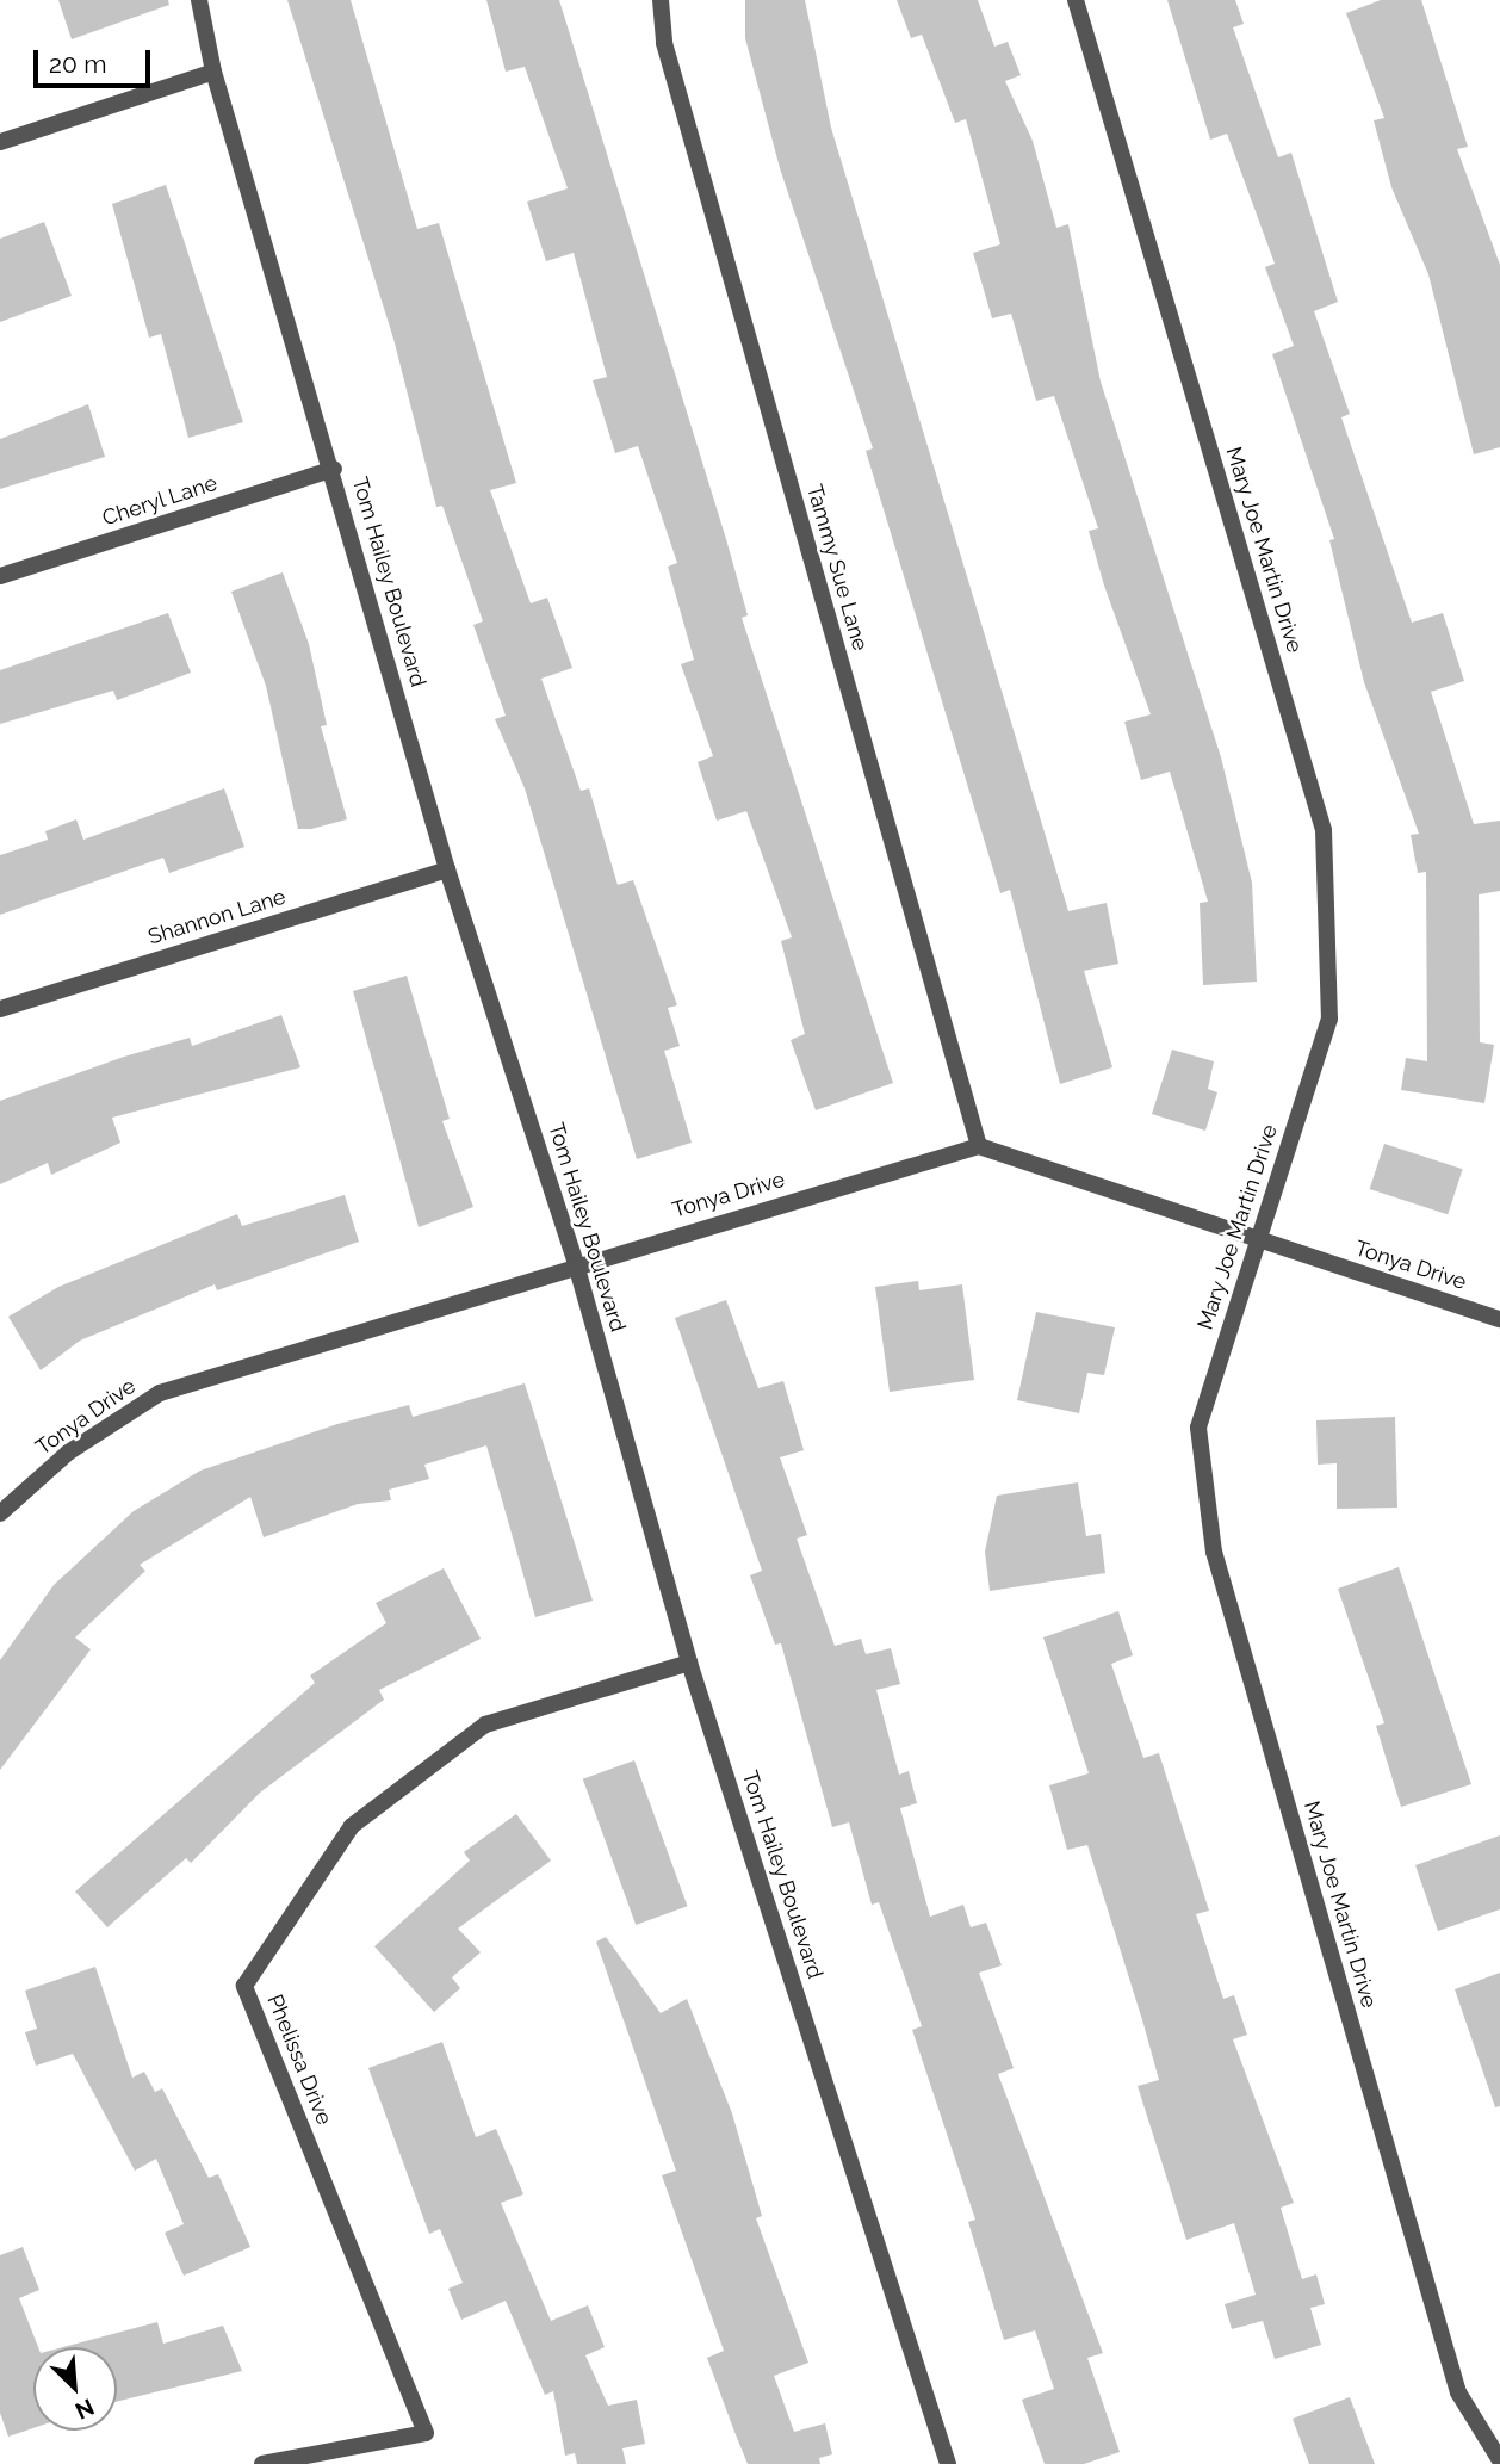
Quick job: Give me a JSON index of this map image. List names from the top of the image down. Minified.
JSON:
{"streets":{"street":["Cheryl Lane","Mary Joe Martin Drive","Tammy Sue Lane","Tom Hailey Boulevard","Shannon Lane","Tonya Drive","Phelissa Drive"]},"crossings":[["Cheryl Lane","Tom Hailey Boulevard"],["Mary Joe Martin Drive","Tonya Drive"],["Tammy Sue Lane","Tonya Drive"],["Tom Hailey Boulevard","Shannon Lane"],["Tom Hailey Boulevard","Tonya Drive"],["Tom Hailey Boulevard","Phelissa Drive"]],"scale_bar":"20 m","north":"bottom right"}
